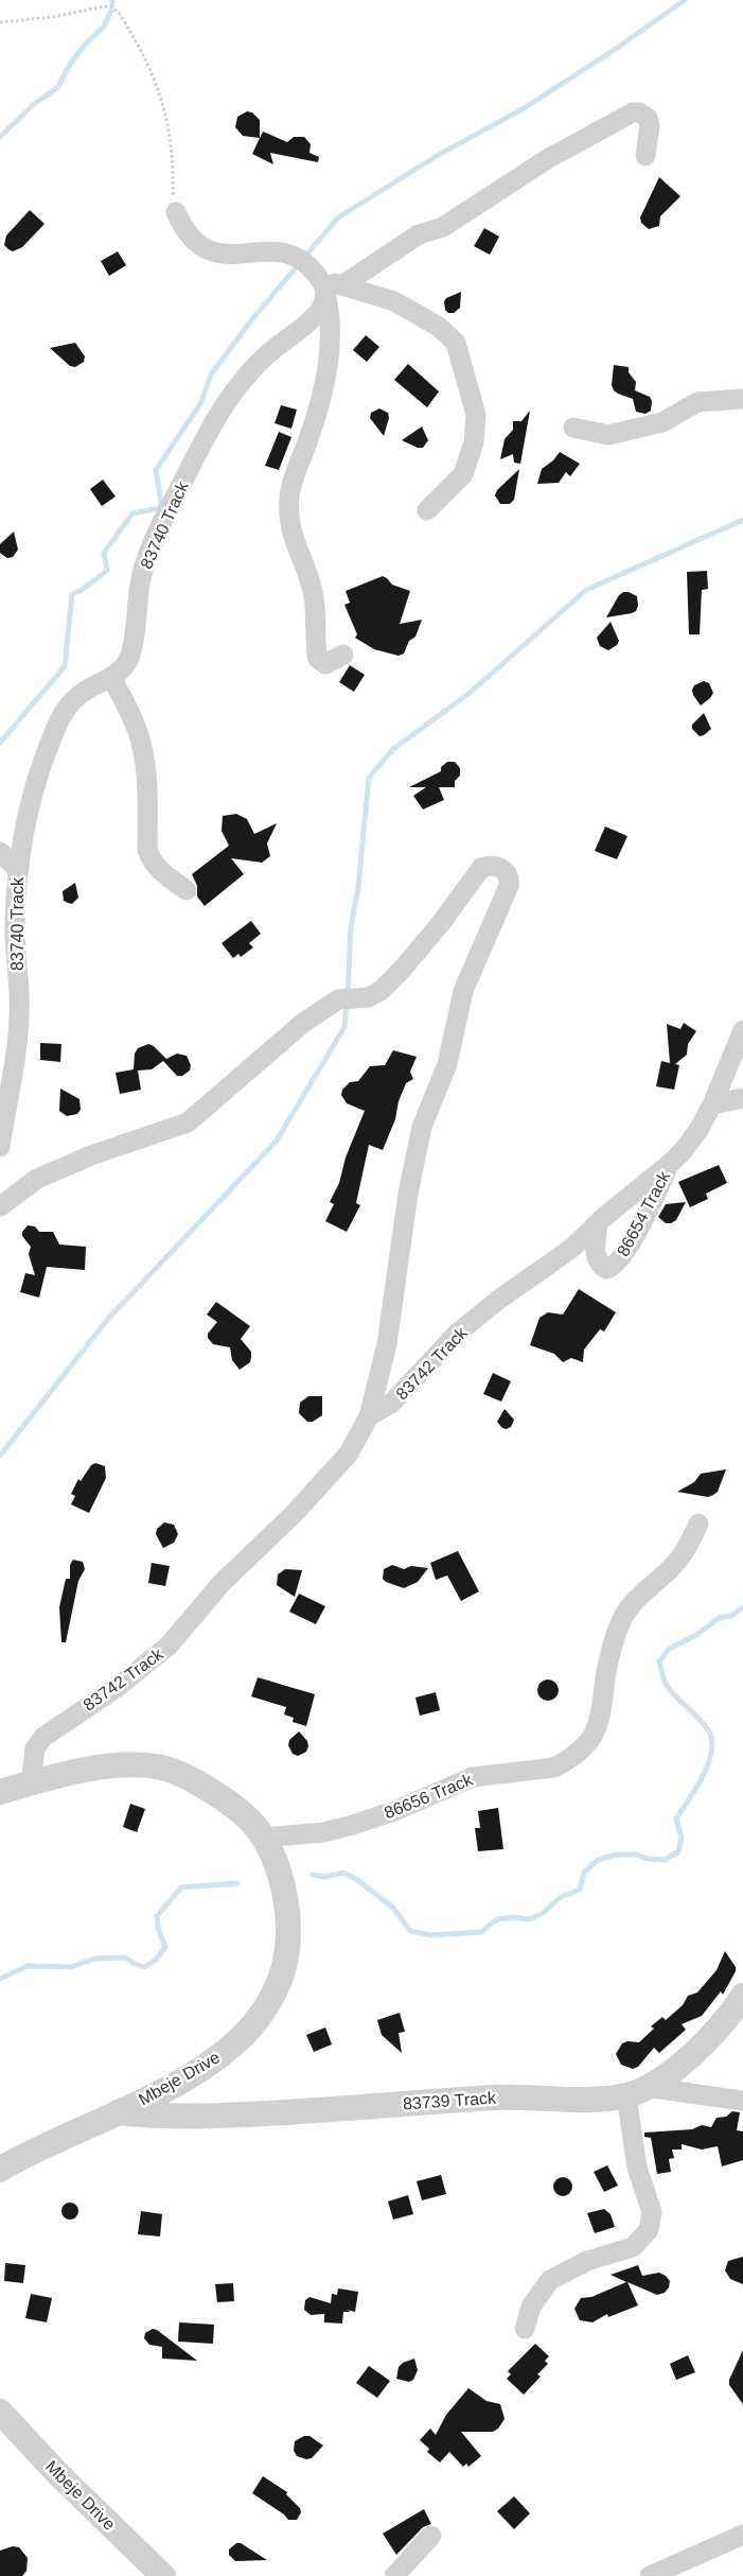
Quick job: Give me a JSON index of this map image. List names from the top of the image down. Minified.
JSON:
{"streets":{"street":["83740 Track","86654 Track","83742 Track","86656 Track","Mbeje Drive","83739 Track"]},"crossings":[["86654 Track","83742 Track"],["83742 Track","Mbeje Drive"],["86656 Track","Mbeje Drive"],["Mbeje Drive","83739 Track"]]}
